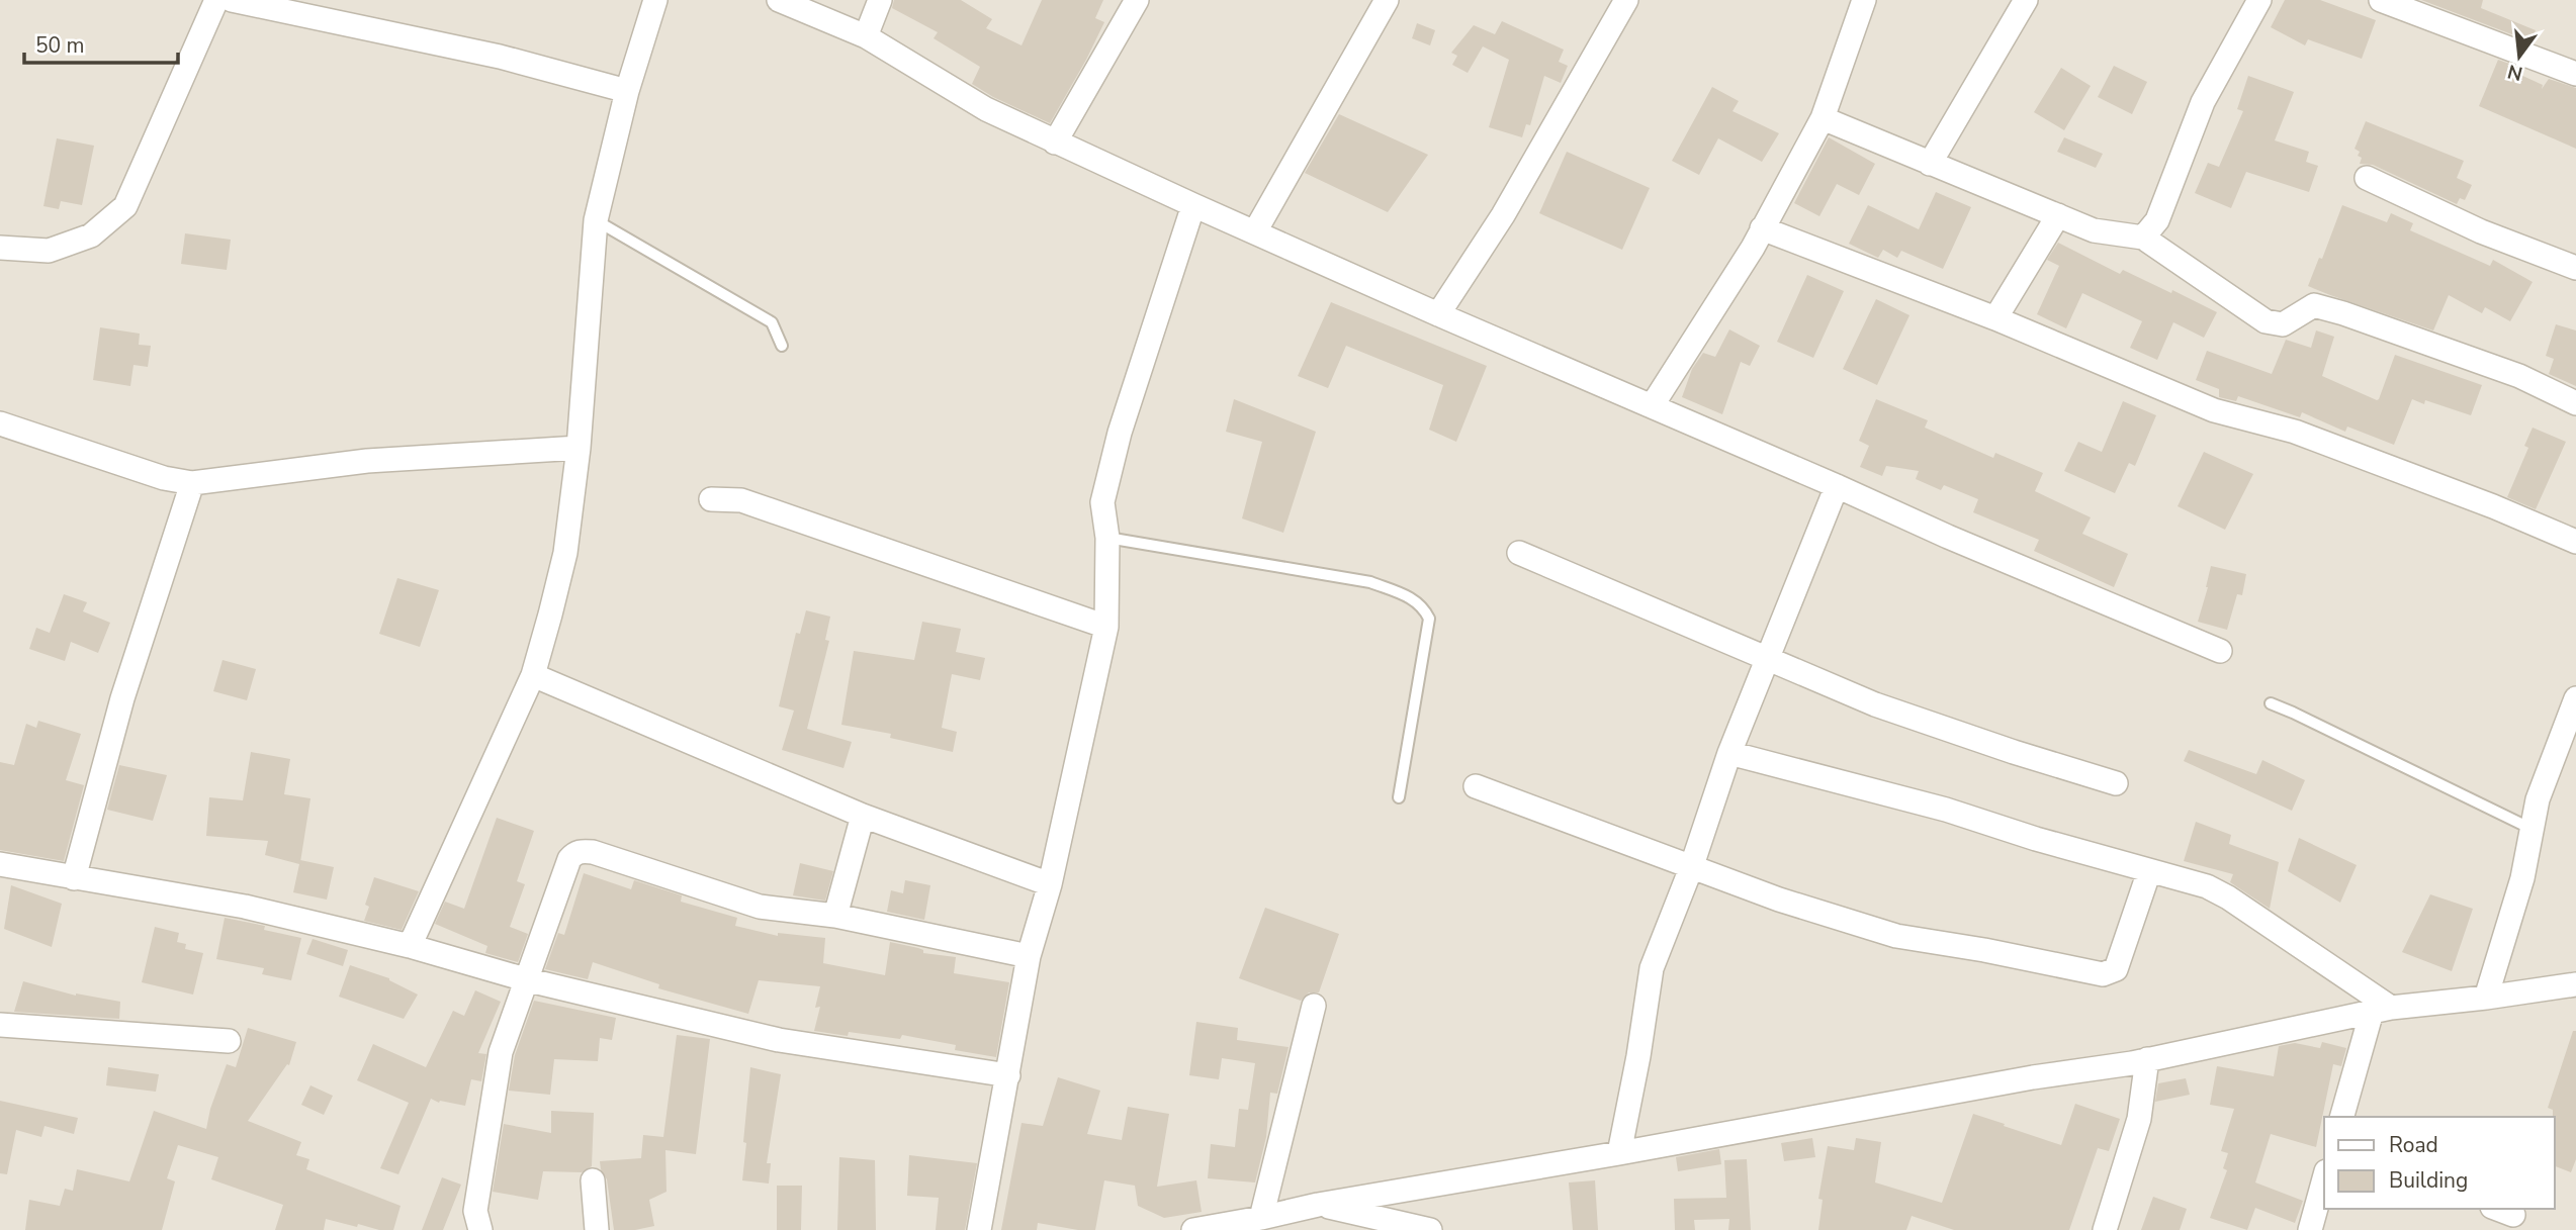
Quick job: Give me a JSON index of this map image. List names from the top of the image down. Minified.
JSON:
{"legend":["Road","Building"],"scale_bar":"50 m","north":"bottom"}
